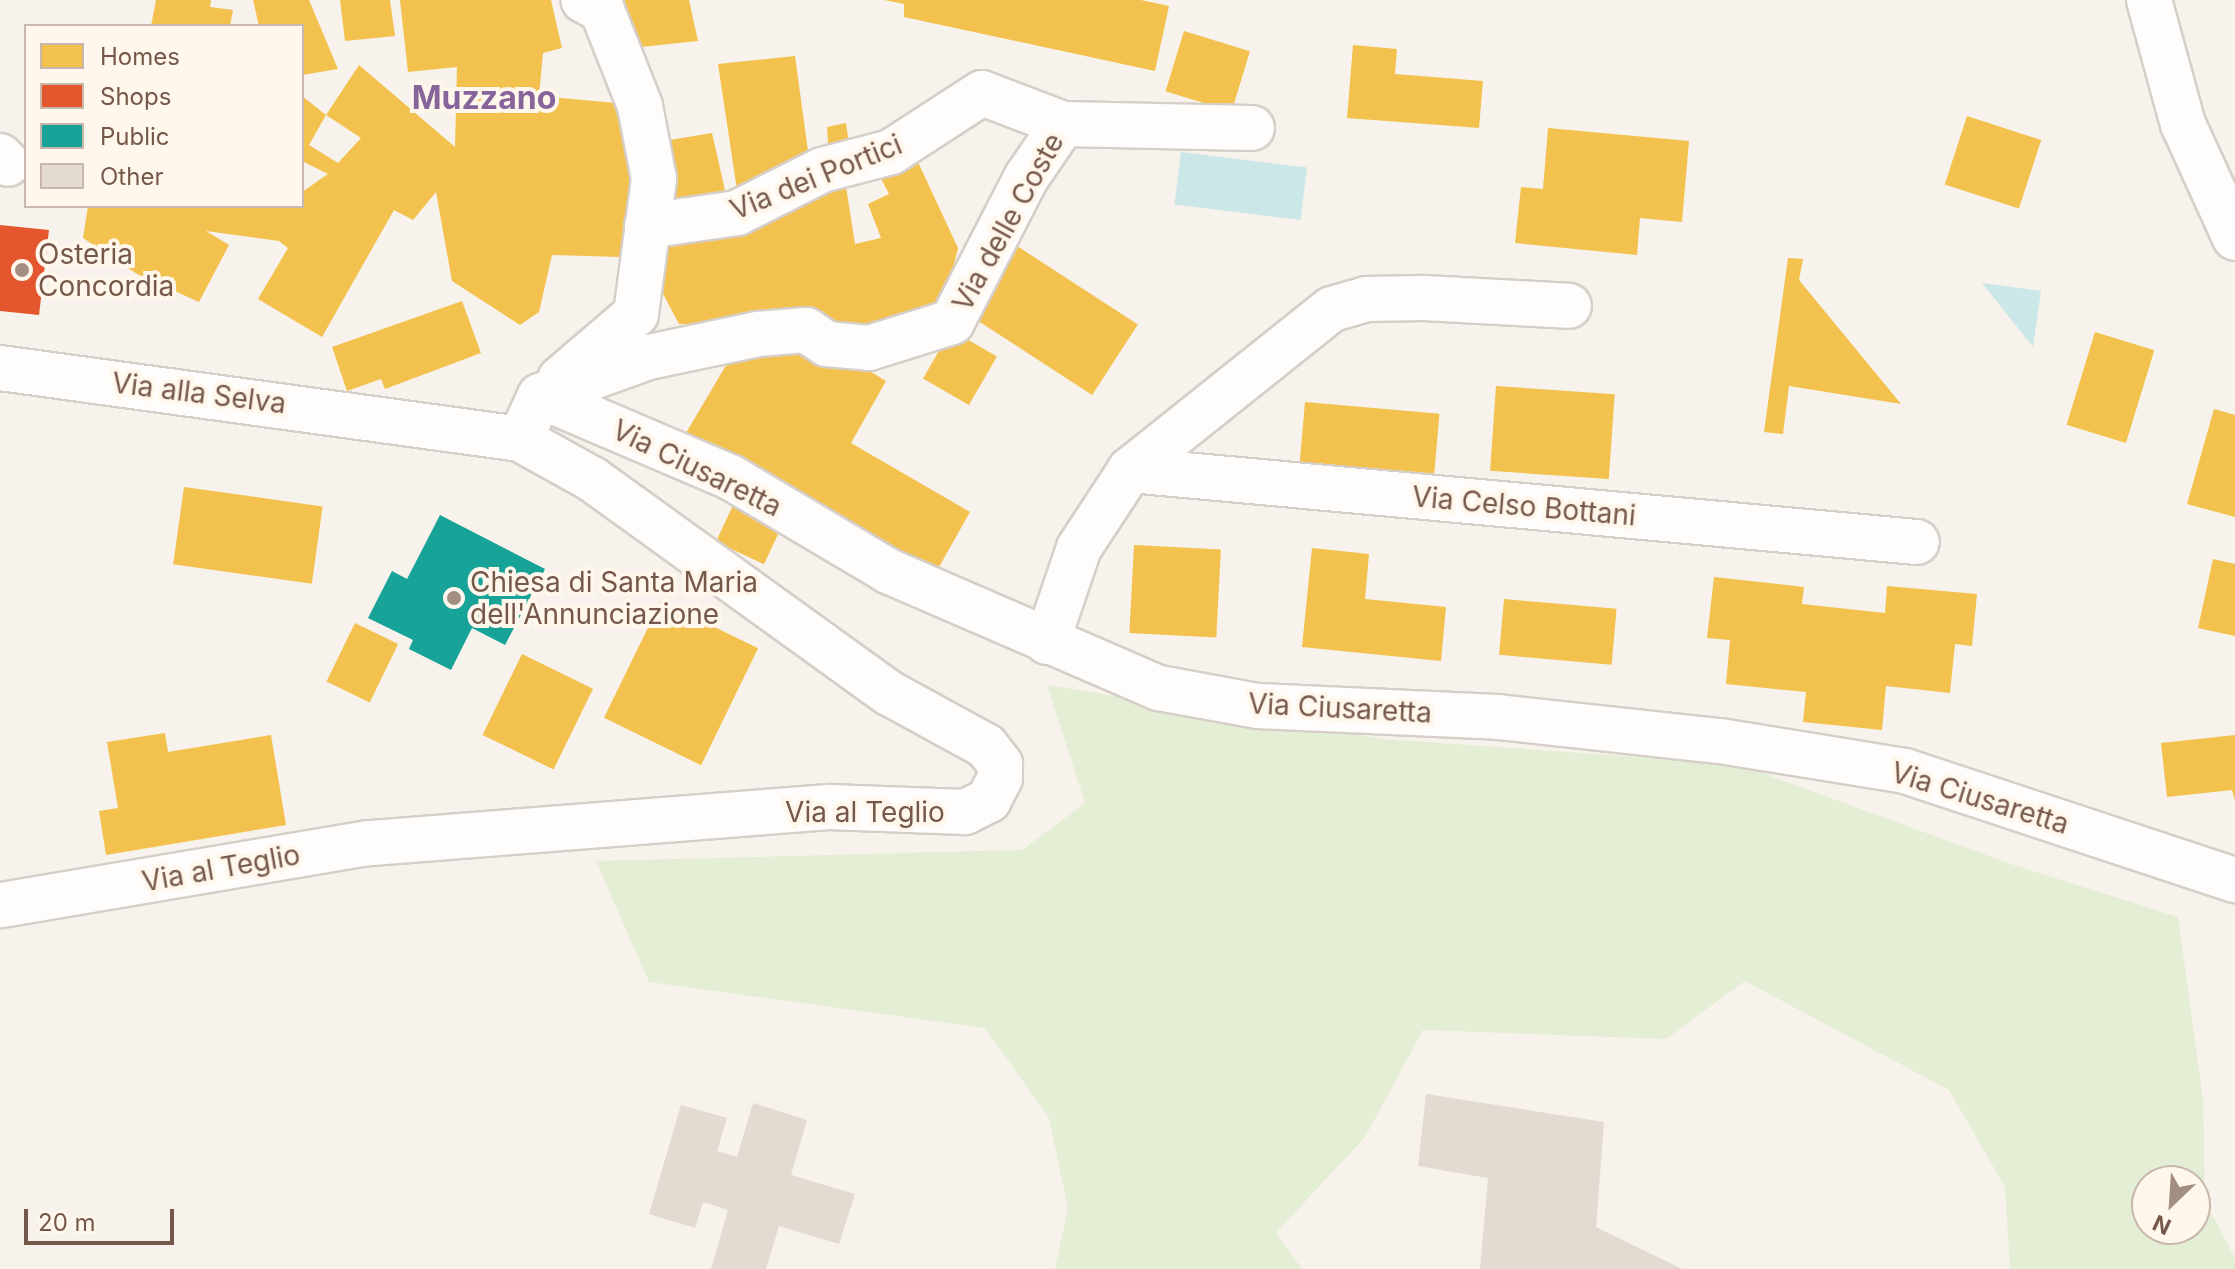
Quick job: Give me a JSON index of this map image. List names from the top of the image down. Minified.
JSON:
{"streets":{"street":["Via dei Portici","Via delle Coste","Via alla Selva","Via Ciusaretta","Via Celso Bottani","Via al Teglio"]},"crossings":[["Via dei Portici","Via delle Coste"],["Via delle Coste","Via Ciusaretta"],["Via alla Selva","Via al Teglio"]],"districts":["Muzzano"],"places":["Osteria Concordia","Chiesa di Santa Maria dell'Annunciazione"],"legend":["Homes","Shops","Public","Other"],"scale_bar":"20 m","north":"bottom left"}
